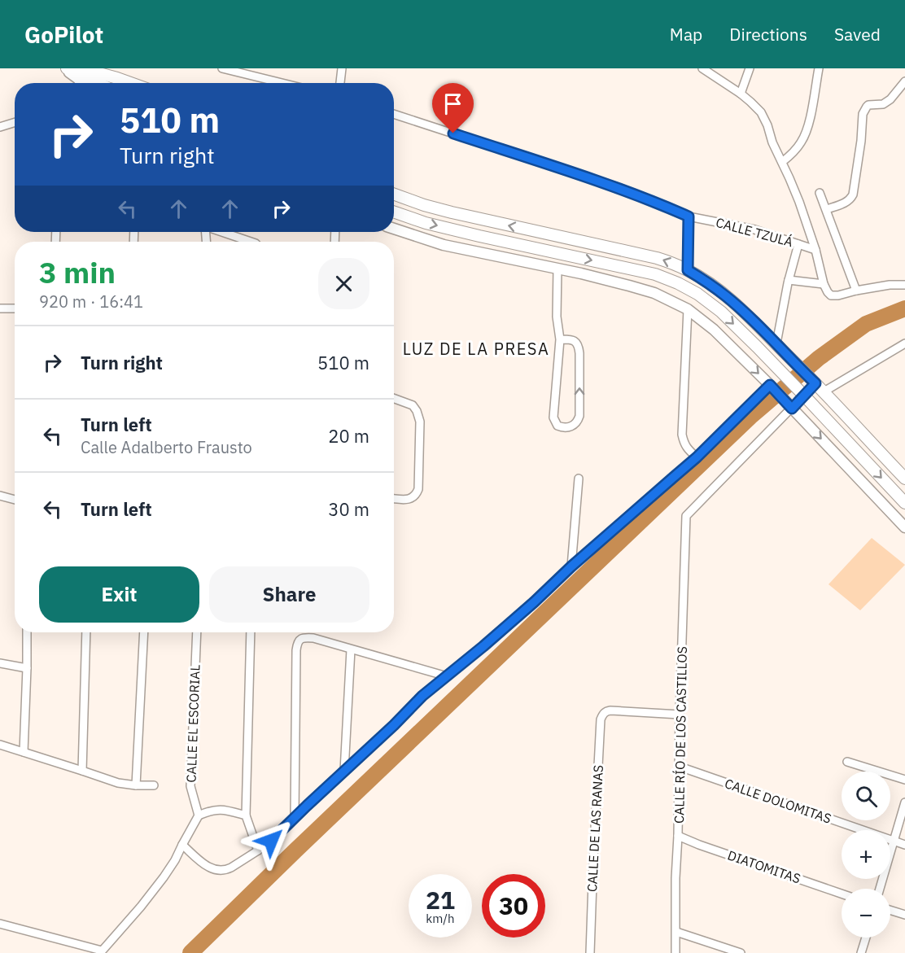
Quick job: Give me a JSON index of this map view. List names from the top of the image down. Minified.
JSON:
{"streets":{"street":["CALLE TZULÁ","CALLE EL ESCORIAL","CALLE RÍO DE LOS CASTILLOS","CALLE DOLOMITAS","CALLE DE LAS RANAS","DIATOMITAS"]},"crossings":[["CALLE RÍO DE LOS CASTILLOS","CALLE DOLOMITAS"],["CALLE RÍO DE LOS CASTILLOS","CALLE DE LAS RANAS"],["CALLE RÍO DE LOS CASTILLOS","DIATOMITAS"]],"districts":["LUZ DE LA PRESA"],"page":{"header":"GoPilot","nav":["Map","Directions","Saved"],"turn":["510 m","Turn right"],"heading":["3 min","920 m · 16:41"],"list":[{"name":"Turn right","value":"510 m"},{"name":"Turn left","note":"Calle Adalberto Frausto","value":"20 m"},{"name":"Turn left","value":"30 m"}],"buttons":["Exit","Share"],"map_buttons":["+","−"],"speed":"21 km/h","limit":"30"}}
